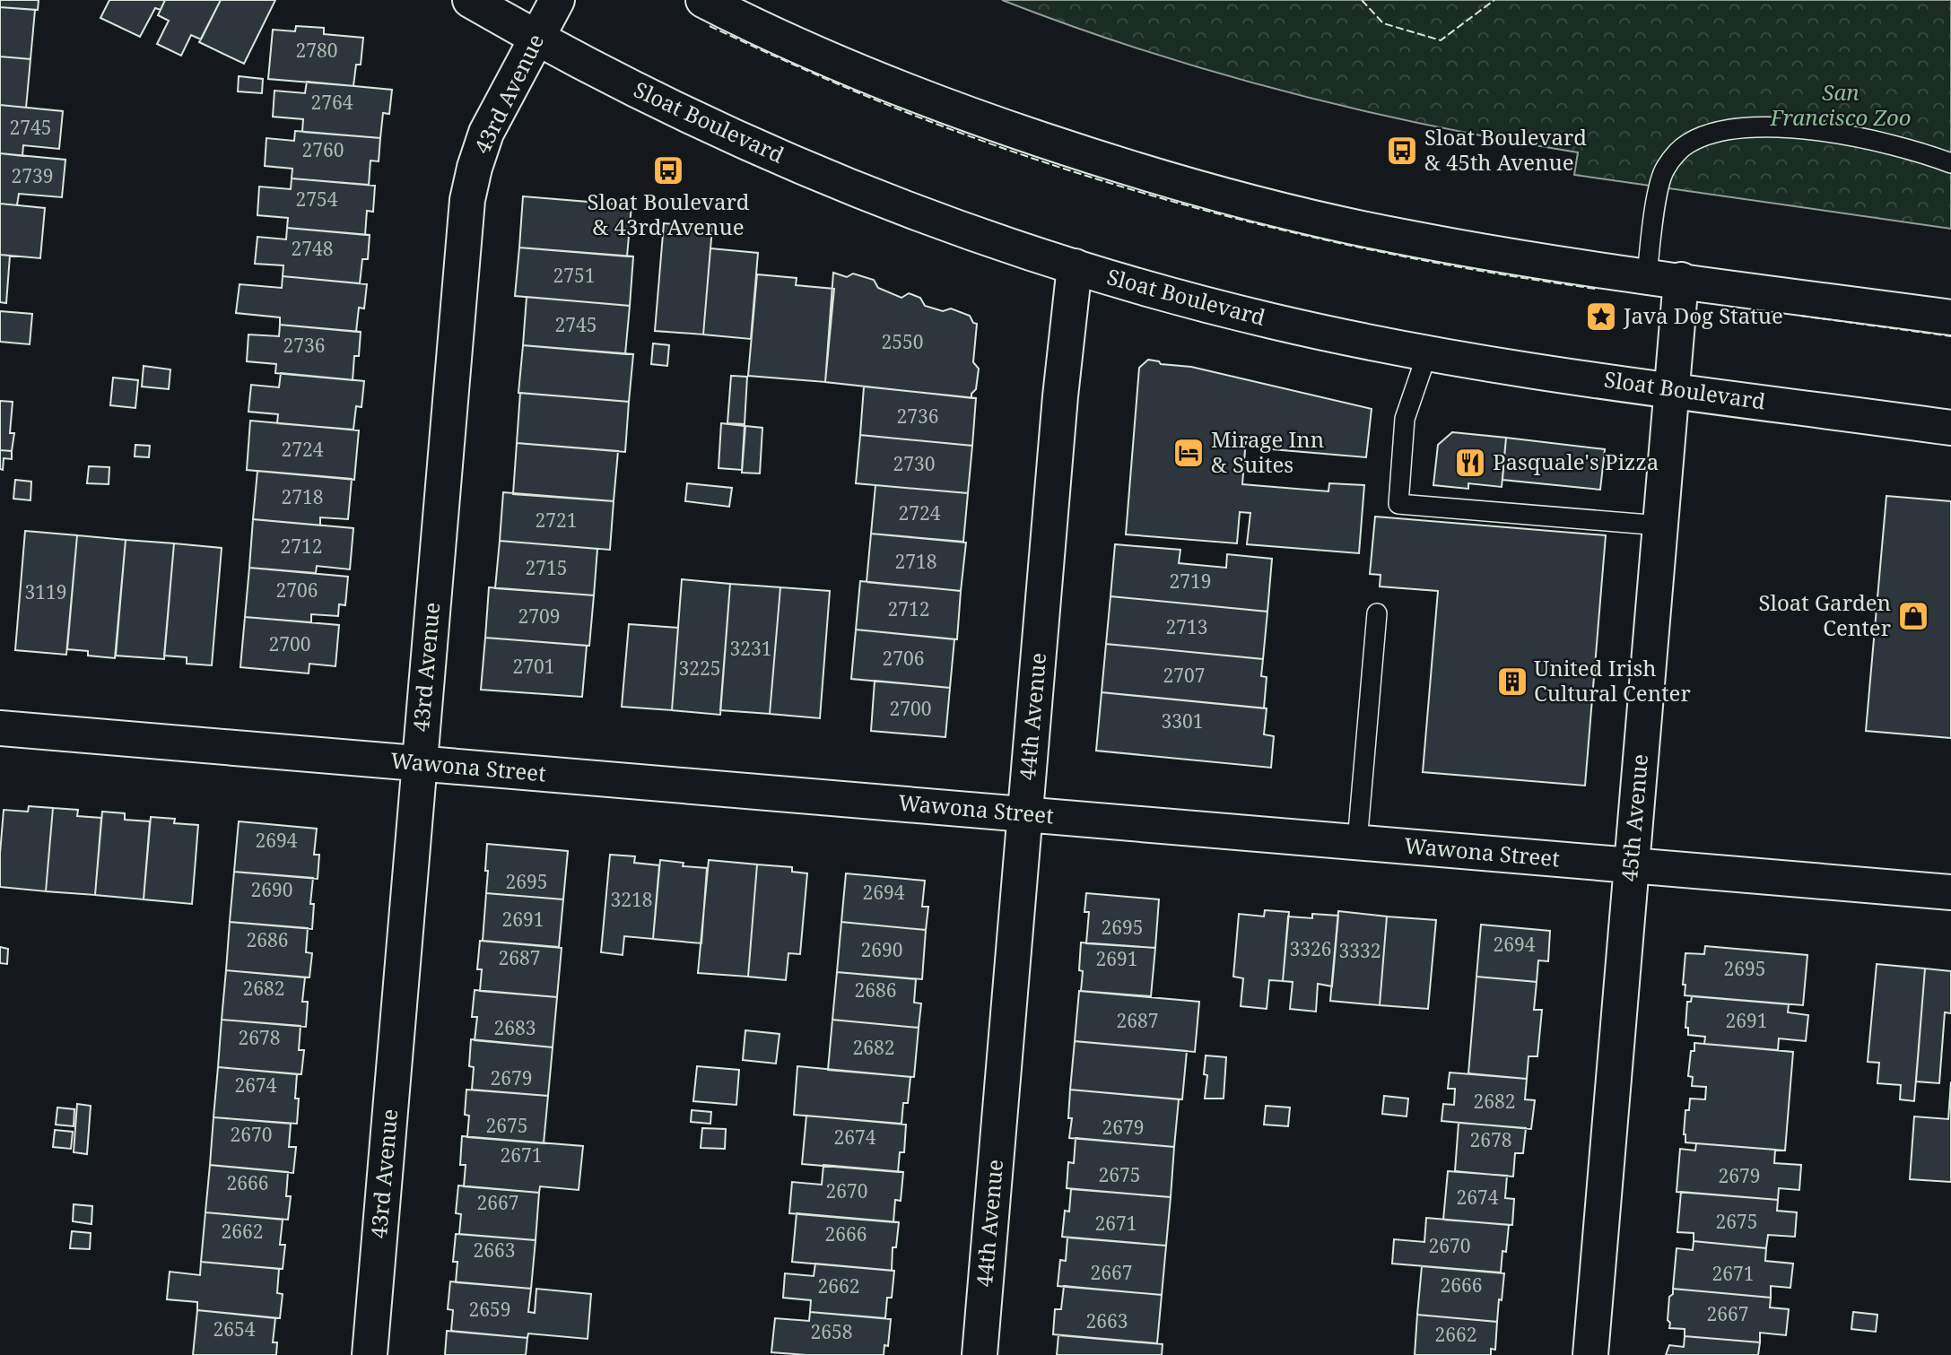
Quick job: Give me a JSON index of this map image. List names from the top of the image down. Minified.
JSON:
{"streets":{"street":["43rd Avenue","Sloat Boulevard","44th Avenue","Wawona Street","45th Avenue"]},"crossings":[["43rd Avenue","Sloat Boulevard"],["43rd Avenue","Wawona Street"],["Sloat Boulevard","44th Avenue"],["Sloat Boulevard","45th Avenue"],["44th Avenue","Wawona Street"],["Wawona Street","45th Avenue"]],"parks":["San Francisco Zoo"],"places":{"bus stop":["Sloat Boulevard & 45th Avenue","Sloat Boulevard & 43rd Avenue"],"place":["Java Dog Statue"],"hotel":["Mirage Inn & Suites"],"restaurant":["Pasquale's Pizza"],"shop":["Sloat Garden Center"],"building":["United Irish Cultural Center"]},"house_numbers":["2780","2764","2745","2760","2739","2754","2748","2751","2745","2550","2736","2736","2724","2730","2718","2724","2721","2712","2718","2715","2719","2706","3119","2712","2709","2713","2700","3231","2706","2701","3225","2707","2700","3301","2694","2695","2690","2694","3218","2691","2695","2686","2694","3326","2690","3332","2687","2691","2695","2682","2686","2687","2691","2683","2678","2682","2679","2674","2682","2675","2679","2670","2674","2678","2671","2675","2679","2666","2670","2674","2667","2675","2671","2662","2666","2670","2663","2667","2671","2666","2662","2659","2667","2663","2654","2658","2662"]}
